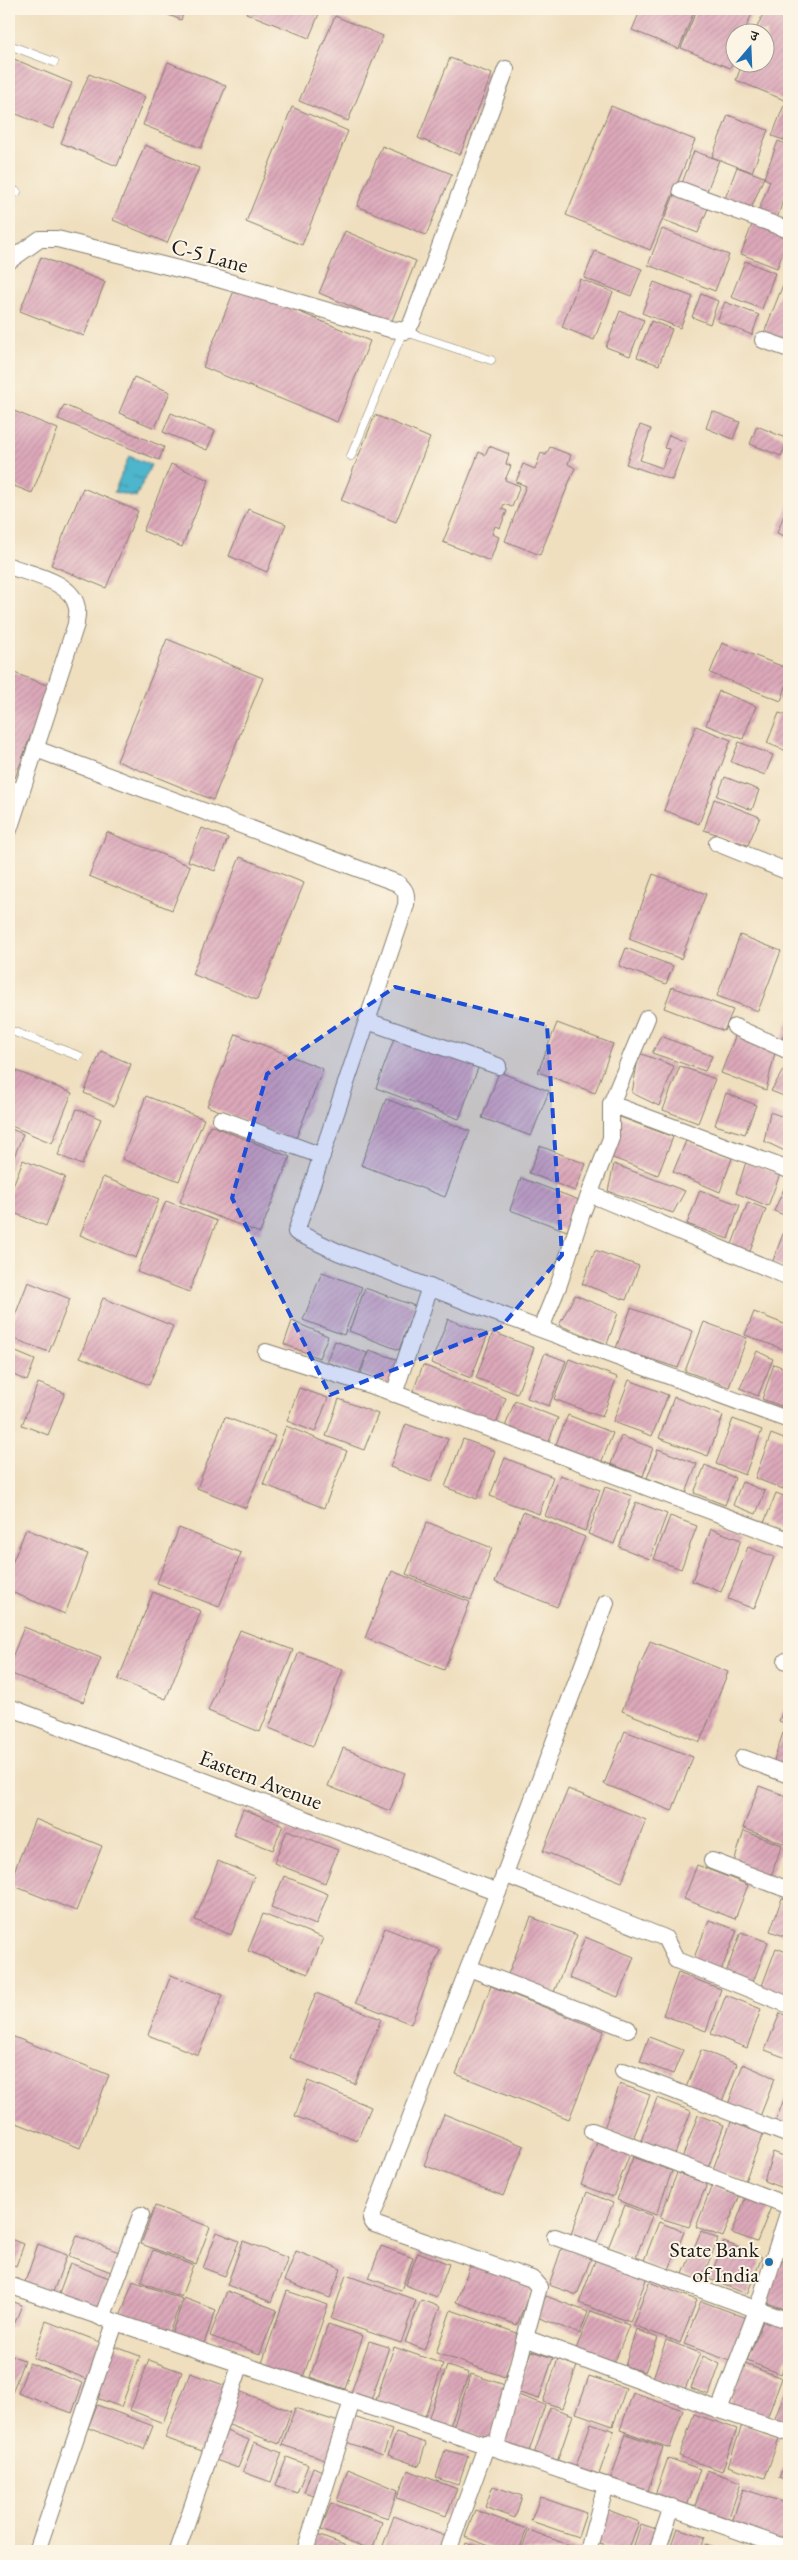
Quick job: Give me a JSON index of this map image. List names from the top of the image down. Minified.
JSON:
{"streets":{"street":["C-5 Lane","Eastern Avenue"]},"places":["State Bank of India"],"north":"top"}
